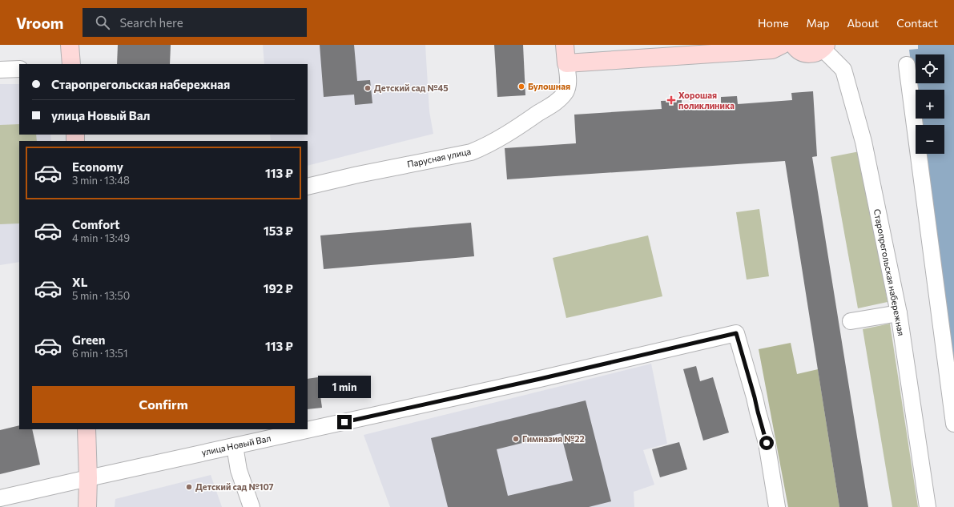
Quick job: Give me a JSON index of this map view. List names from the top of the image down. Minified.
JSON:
{"streets":{"street":["Парусная улица","Старопрегольская набережная","улица Новый Вал"]},"places":{"other":["Булошная","Детский сад №45","Гимназия №22","Детский сад №107"],"health":["Хорошая поликлиника"]},"page":{"header":"Vroom","search":"Search here","nav":["Home","Map","About","Contact"],"map_buttons":["+","−"],"banner":["Старопрегольская набережная","улица Новый Вал"],"list":[{"name":"Economy","note":"3 min · 13:48","value":"113 ₽"},{"name":"Comfort","note":"4 min · 13:49","value":"153 ₽"},{"name":"XL","note":"5 min · 13:50","value":"192 ₽"},{"name":"Green","note":"6 min · 13:51","value":"113 ₽"}],"bubble":"1 min","buttons":"Confirm"}}
